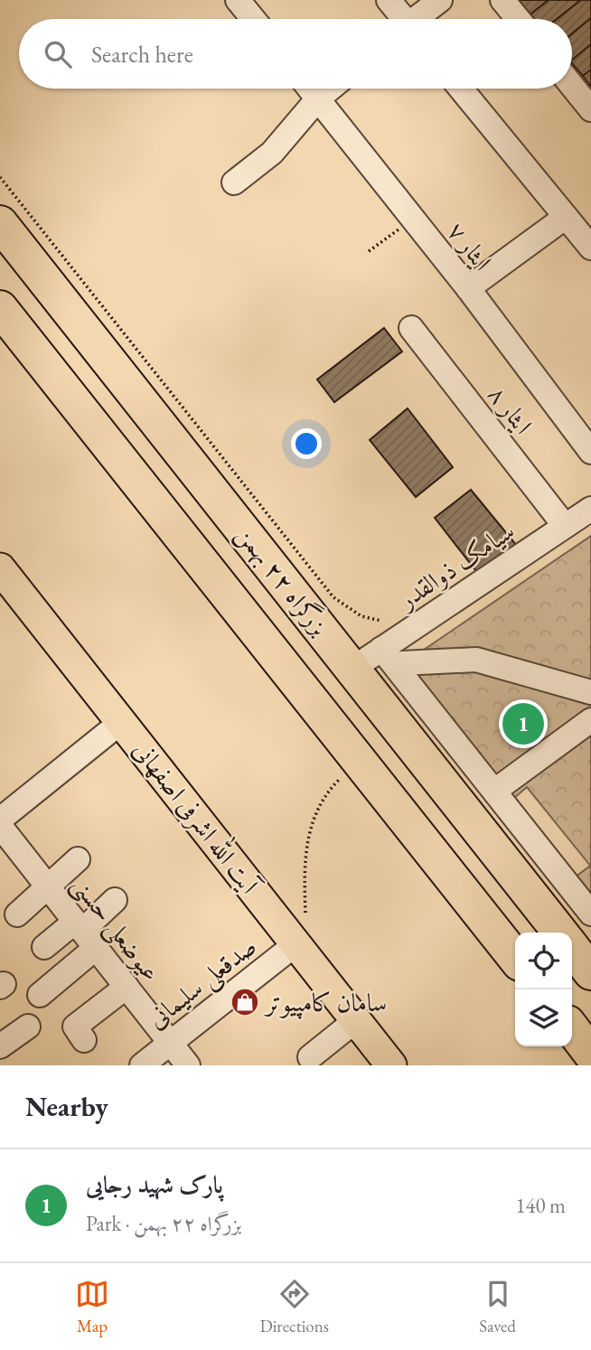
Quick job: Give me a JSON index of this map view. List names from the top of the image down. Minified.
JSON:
{"streets":{"highway":["بزرگراه ۲۲ بهمن"],"main road":["آیت الله اشرفی اصفهانی"],"street":["ایثار ۷","ایثار ۸","سیامک ذوالقدر","عیوضعلی حسنی","صدقعلی سلیمانی"]},"crossings":[["ایثار ۸","سیامک ذوالقدر"],["سیامک ذوالقدر","بزرگراه ۲۲ بهمن"],["آیت الله اشرفی اصفهانی","صدقعلی سلیمانی"],["عیوضعلی حسنی","صدقعلی سلیمانی"]],"places":{"shop":["سامان کامپیوتر"]},"page":{"search":"Search here","pins":"1","heading":"Nearby","list":[{"mark":"1","name":"پارک شهید رجایی","note":"Park · بزرگراه ۲۲ بهمن","value":"140 m"}],"nav":["Map","Directions","Saved"]}}
